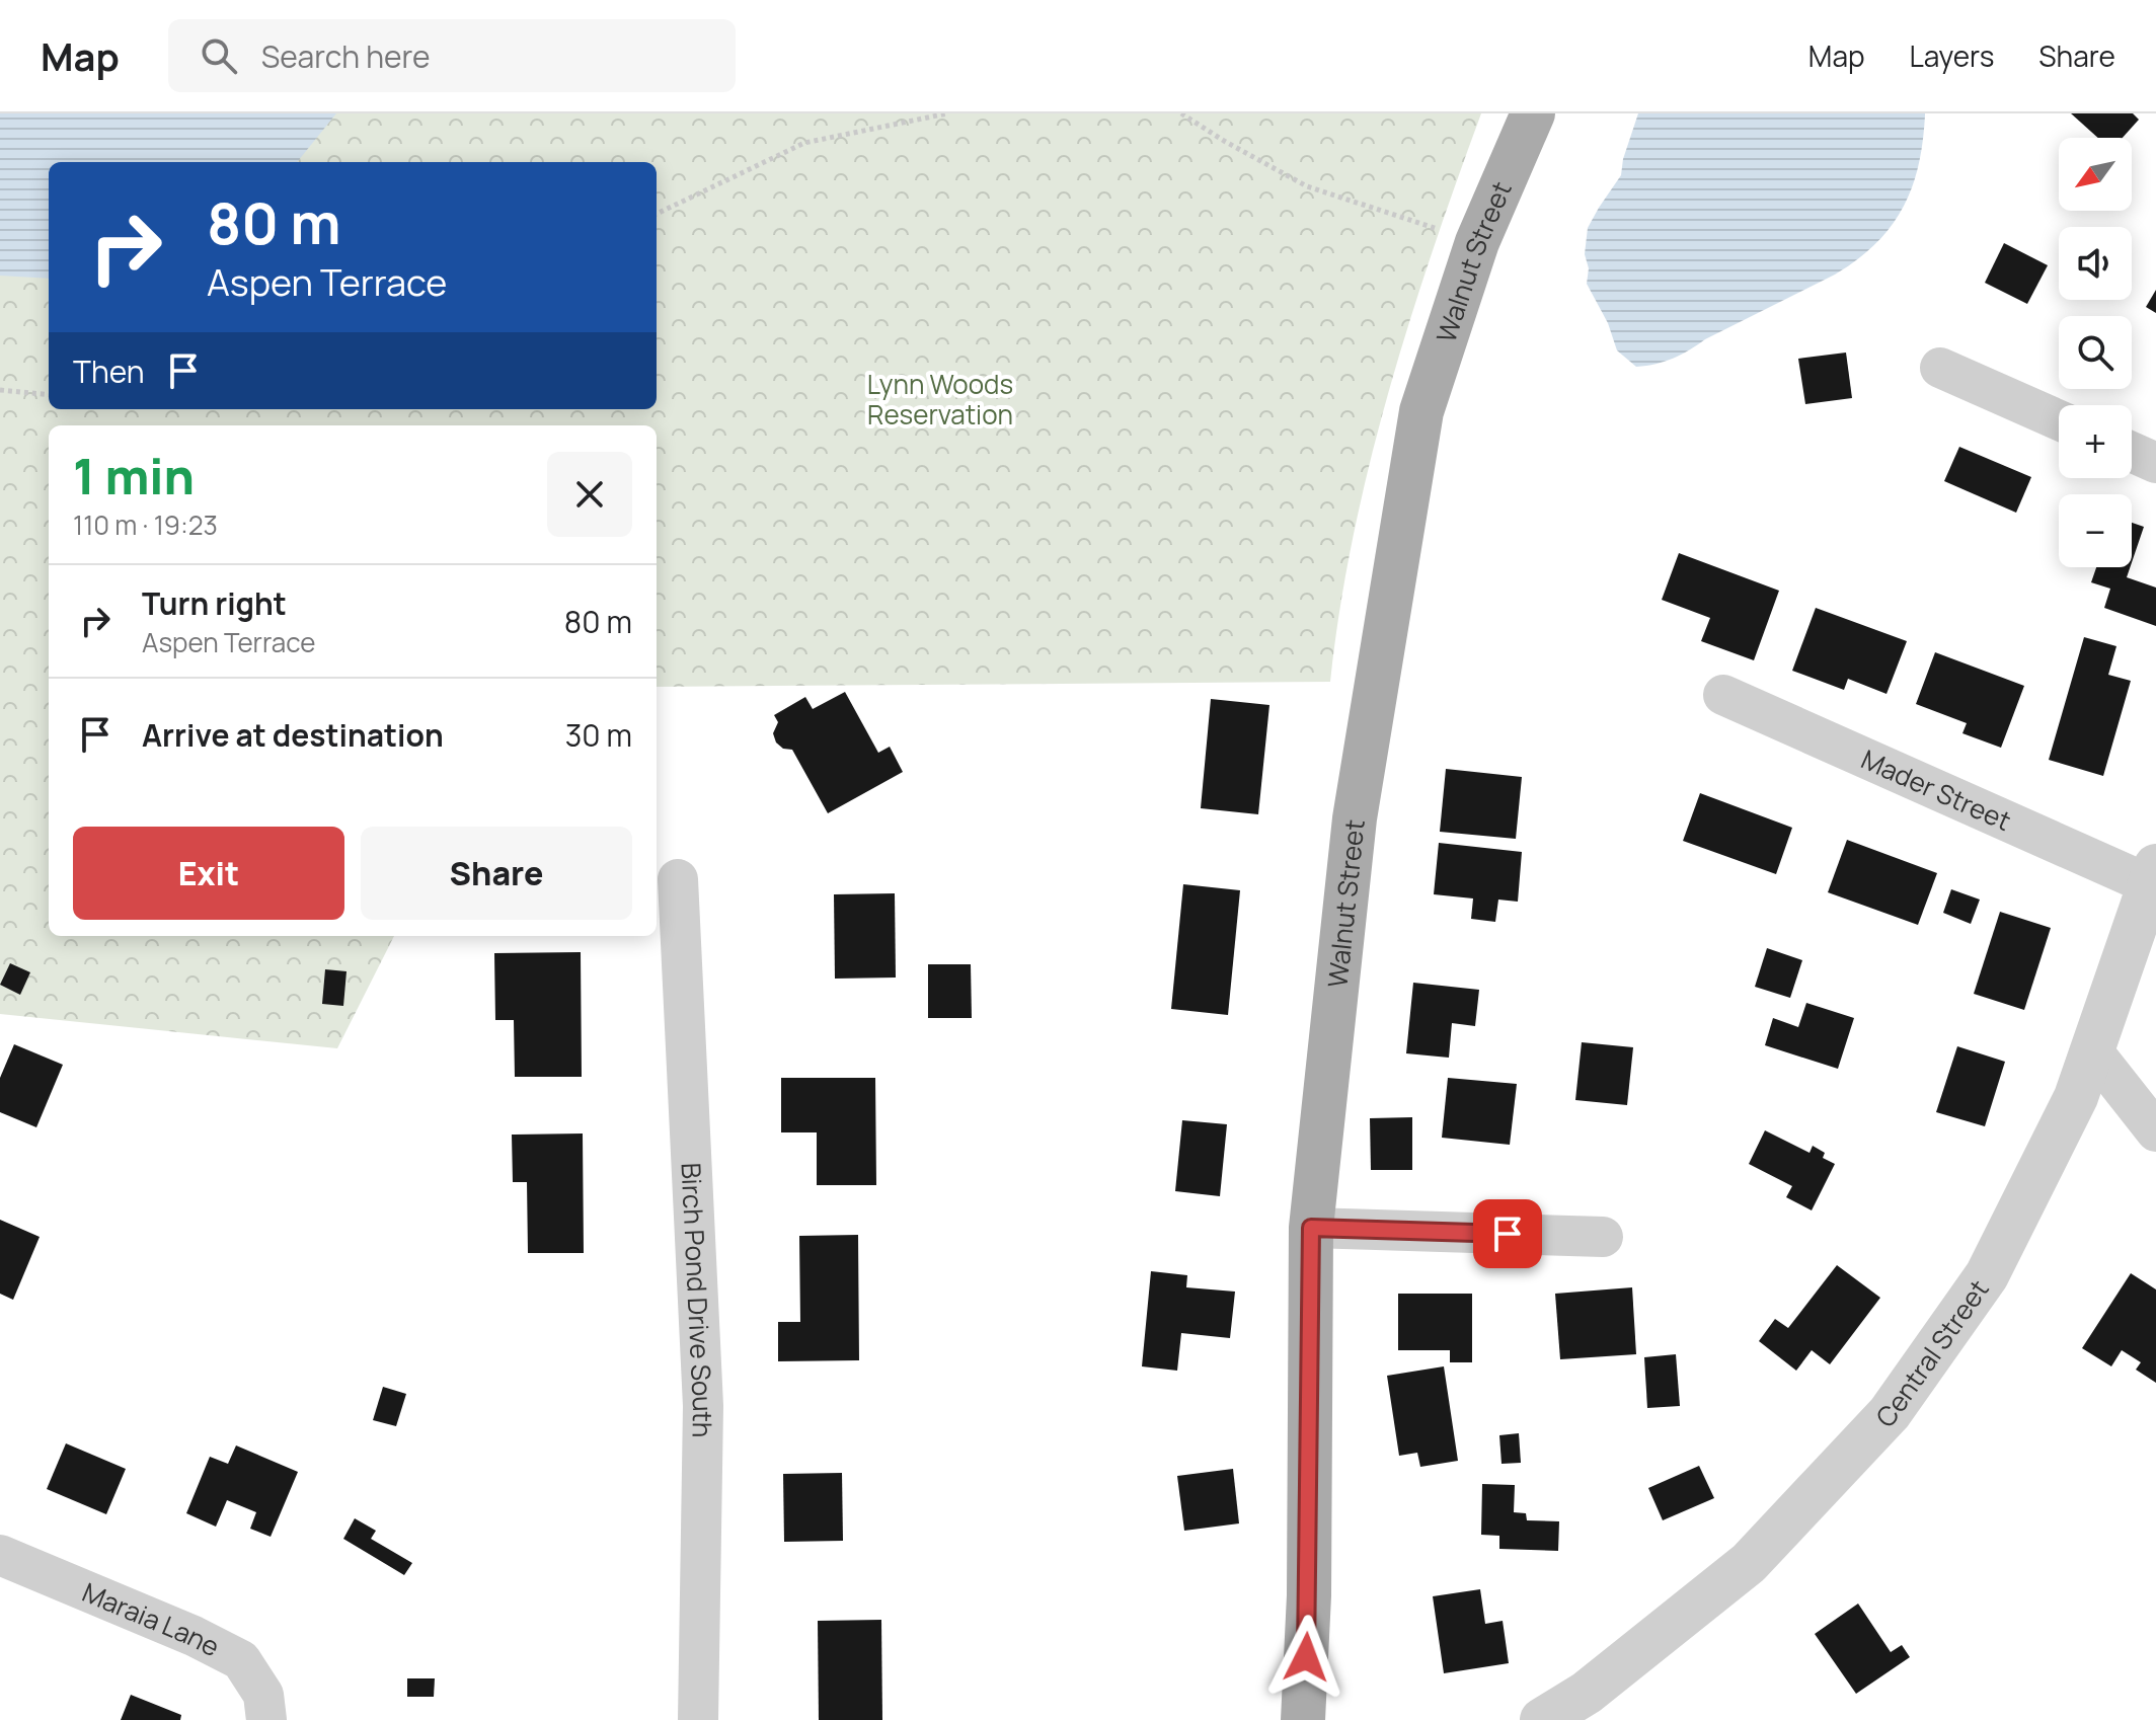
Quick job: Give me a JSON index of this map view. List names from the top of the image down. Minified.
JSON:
{"streets":{"main road":["Walnut Street"],"street":["Mader Street","Birch Pond Drive South","Central Street","Maraia Lane"]},"crossings":[["Mader Street","Central Street"]],"parks":["Lynn Woods Reservation"],"north":"bottom left","page":{"header":"Map","search":"Search here","nav":["Map","Layers","Share"],"map_buttons":["+","−"],"turn":["80 m","Aspen Terrace"],"then":"Then","heading":["1 min","110 m · 19:23"],"list":[{"name":"Turn right","note":"Aspen Terrace","value":"80 m"},{"name":"Arrive at destination","value":"30 m"}],"buttons":["Exit","Share"]}}
